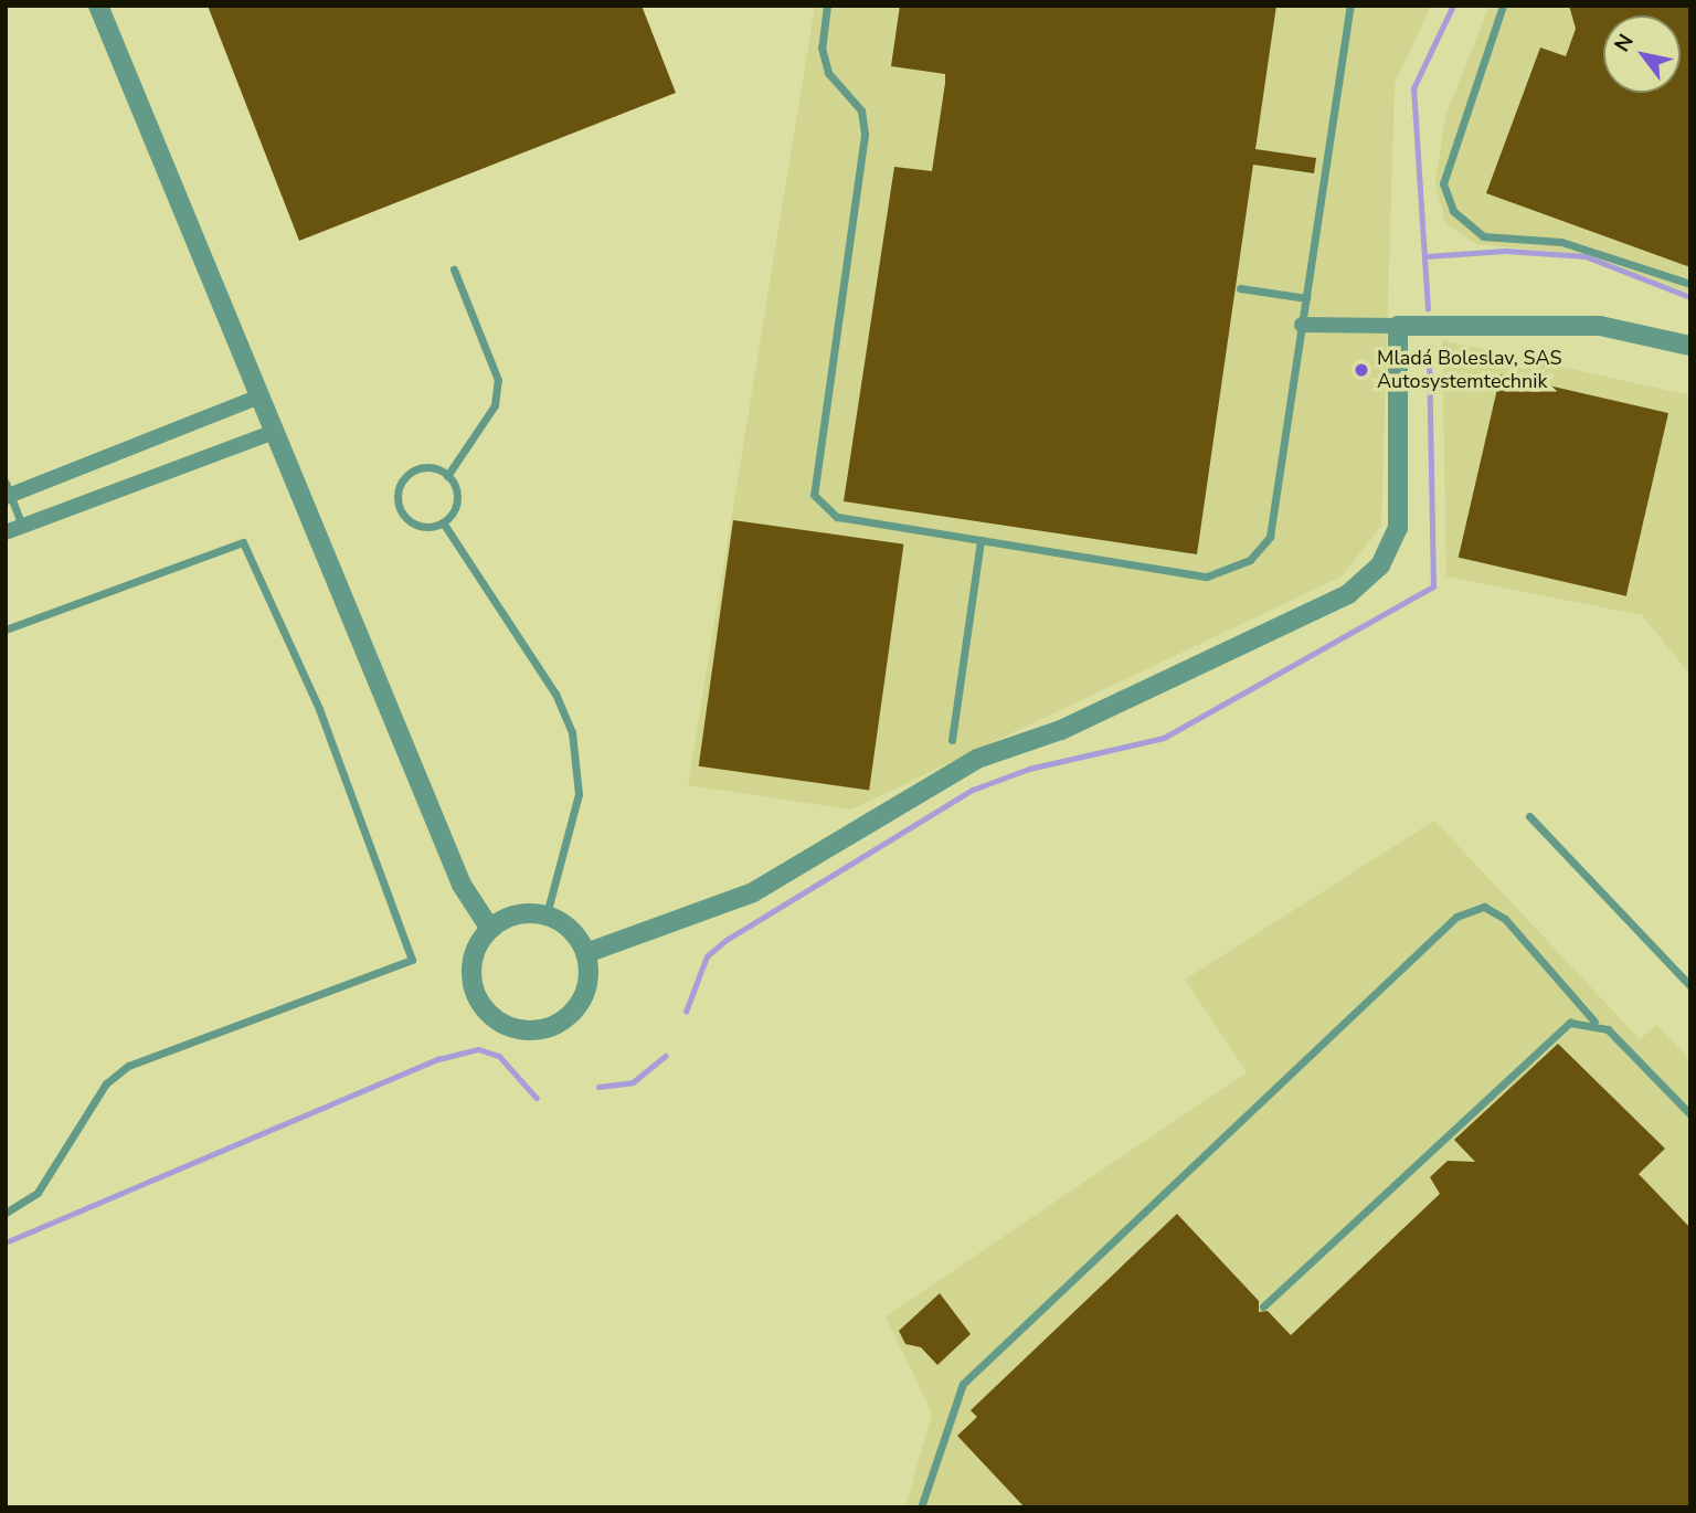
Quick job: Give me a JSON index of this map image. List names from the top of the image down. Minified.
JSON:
{"places":["Mladá Boleslav, SAS Autosystemtechnik"],"north":"top left"}
